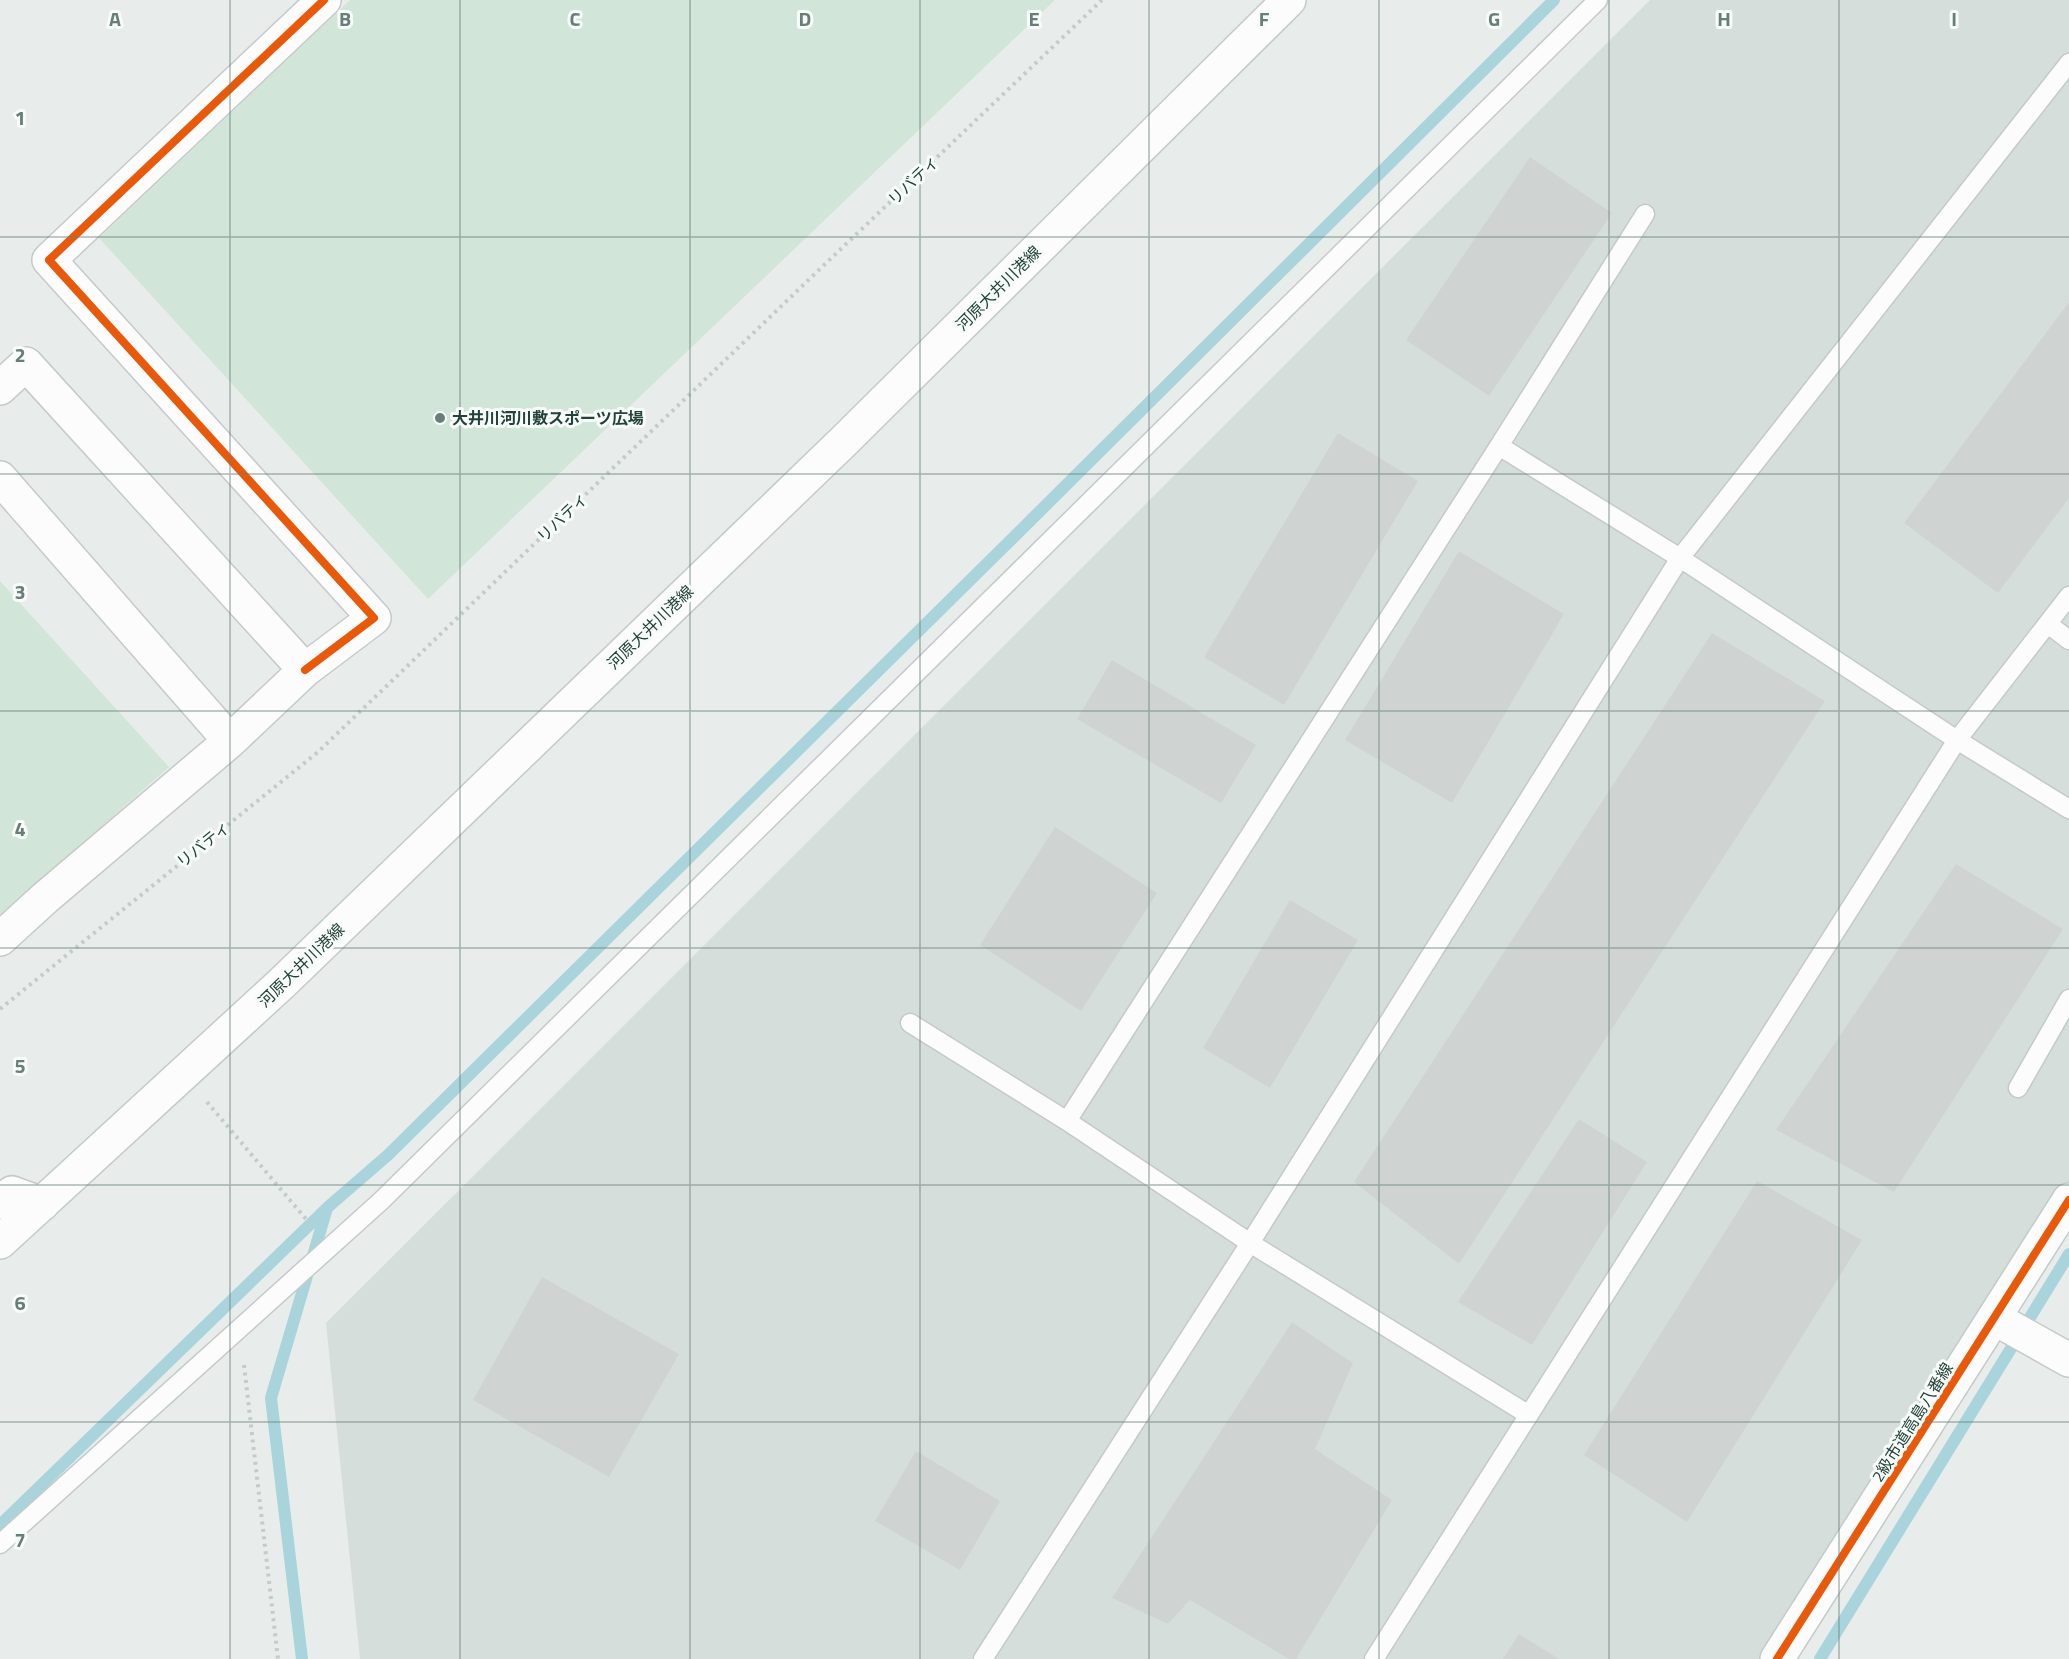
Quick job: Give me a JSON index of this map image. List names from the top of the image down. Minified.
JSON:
{"streets":{"street":["河原大井川港線","2級市道高島八番線"],"path":["リバティ"]},"places":["大井川河川敷スポーツ広場"],"grid":{"columns":["A","B","C","D","E","F","G","H","I"],"rows":["1","2","3","4","5","6","7"]}}
